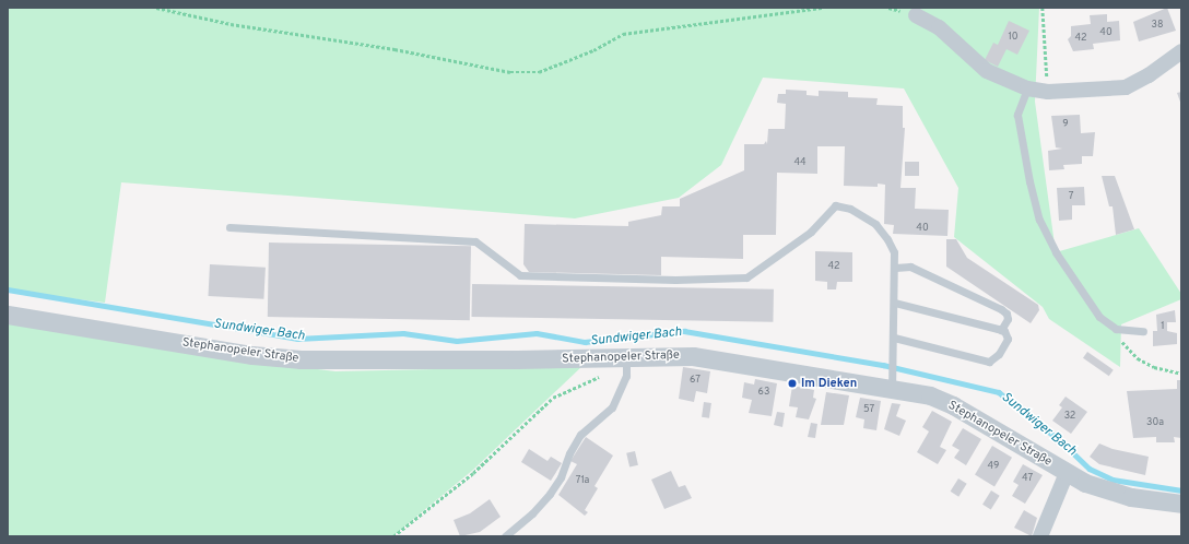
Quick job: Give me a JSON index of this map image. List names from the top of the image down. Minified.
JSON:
{"streets":{"street":["Stephanopeler Straße"]},"water":["Sundwiger Bach"],"places":["Im Dieken"],"house_numbers":["38","40","10","42","9","44","7","40","42","1","67","63","57","32","30a","49","47","71a"]}
